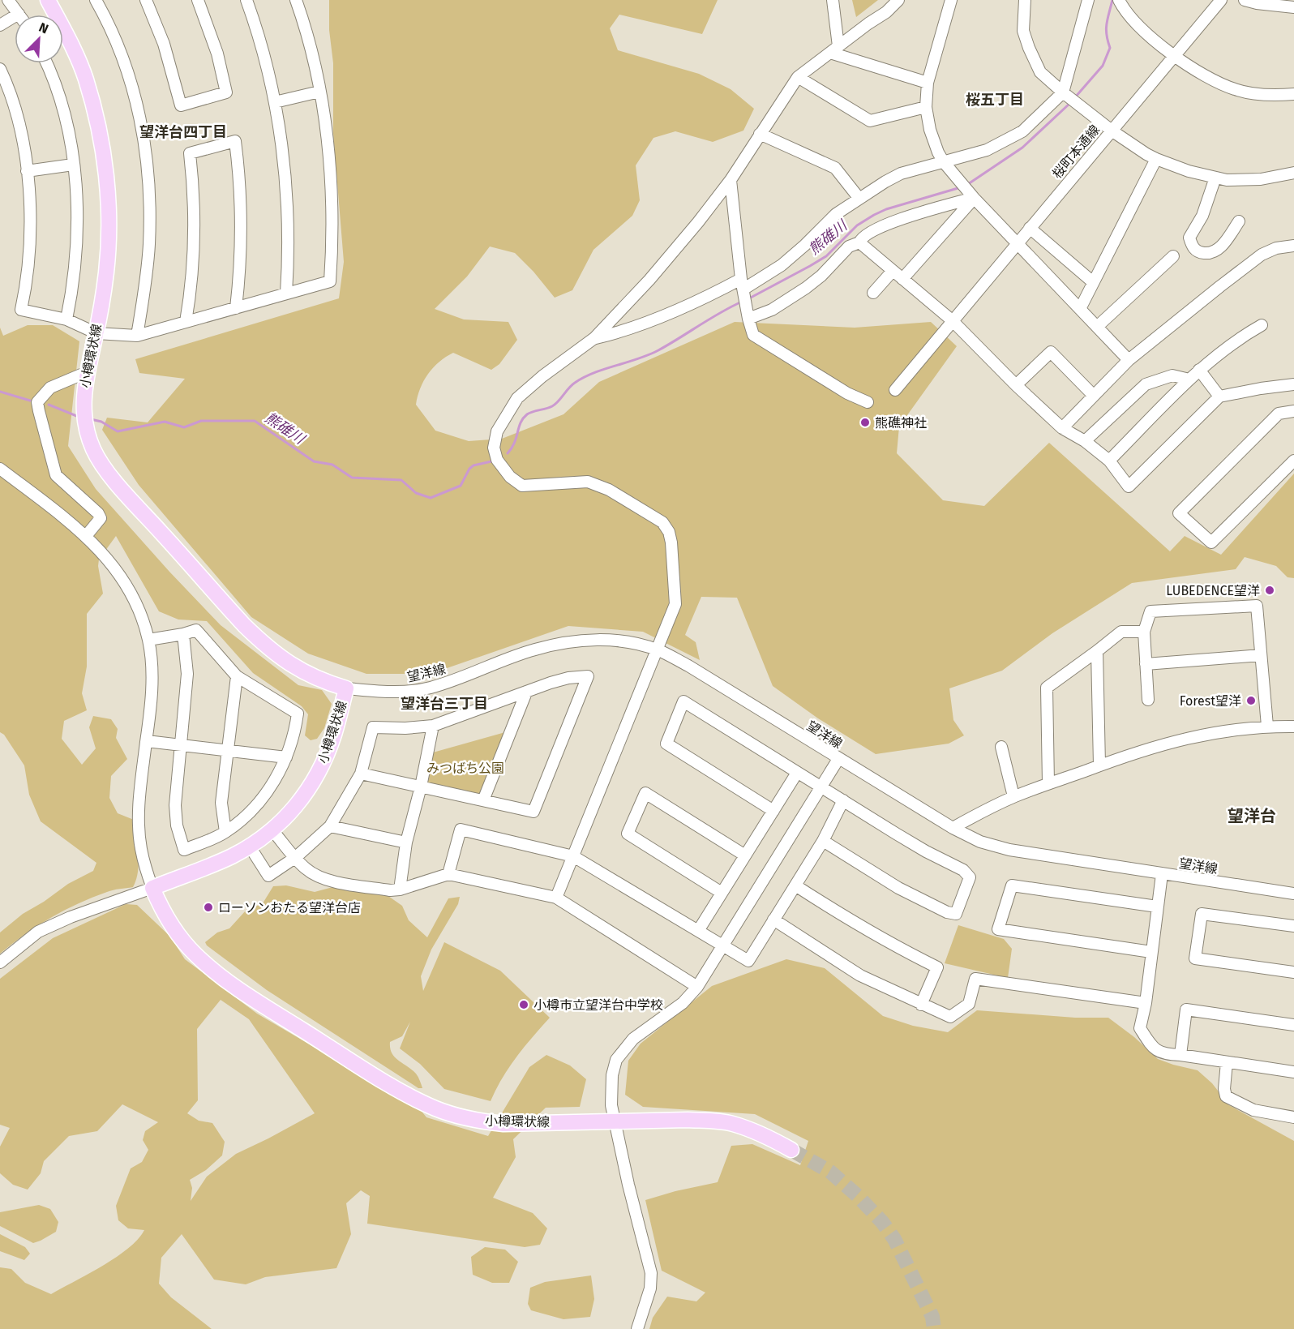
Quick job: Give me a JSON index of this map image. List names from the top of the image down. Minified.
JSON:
{"streets":{"main road":["小樽環状線"],"street":["桜町本通線","望洋線"]},"crossings":[["小樽環状線","望洋線"]],"districts":["桜五丁目","望洋台四丁目","望洋台三丁目","望洋台"],"water":["熊碓川"],"parks":["みつばち公園"],"places":["熊礁神社","LUBEDENCE望洋","Forest望洋","ローソンおたる望洋台店","小樽市立望洋台中学校"],"north":"top right"}
